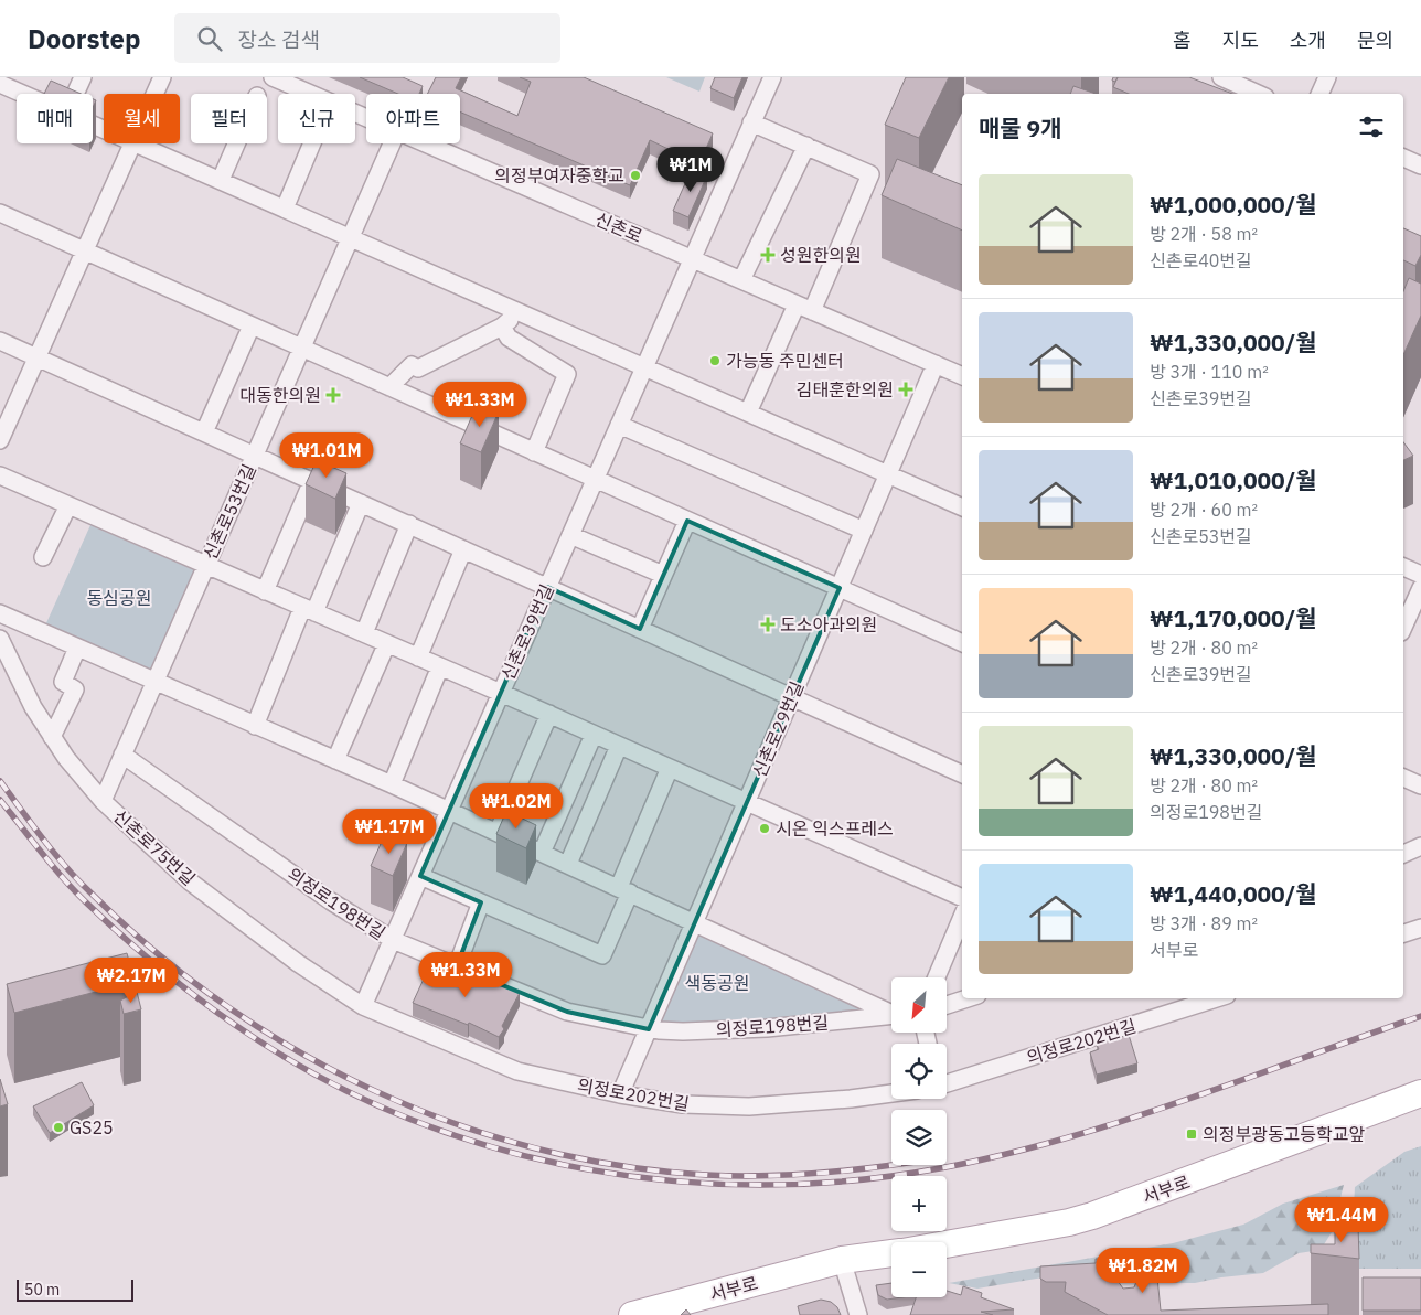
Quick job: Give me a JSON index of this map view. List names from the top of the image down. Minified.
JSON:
{"streets":{"main road":["서부로"],"street":["신촌로","신촌로53번길","신촌로39번길","신촌로29번길","신촌로75번길","의정로198번길","의정로202번길"]},"crossings":[["신촌로","신촌로39번길"],["신촌로","신촌로29번길"],["신촌로53번길","신촌로75번길"],["신촌로53번길","의정로198번길"],["신촌로39번길","신촌로75번길"],["신촌로39번길","의정로198번길"],["신촌로39번길","의정로202번길"],["신촌로29번길","의정로198번길"],["신촌로29번길","의정로202번길"],["신촌로75번길","의정로202번길"]],"parks":["동심공원","색동공원"],"places":{"other":["의정부여자중학교","가능동 주민센터","시온 익스프레스","GS25"],"health":["성원한의원","김태훈한의원","대동한의원","도소아과의원"],"transit":["의정부광동고등학교앞"]},"scale_bar":"50 m","north":"bottom left","page":{"header":"Doorstep","search":"장소 검색","nav":["홈","지도","소개","문의"],"chip":["매매","월세","필터","신규","아파트"],"heading":"매물 9개","price":["₩1M","₩1.33M","₩1.01M","₩1.02M","₩1.17M","₩1.33M","₩2.17M","₩1.44M","₩1.82M"],"list":[{"name":"₩1,000,000/월","note":"방 2개 · 58 m² · 신촌로40번길"},{"name":"₩1,330,000/월","note":"방 3개 · 110 m² · 신촌로39번길"},{"name":"₩1,010,000/월","note":"방 2개 · 60 m² · 신촌로53번길"},{"name":"₩1,170,000/월","note":"방 2개 · 80 m² · 신촌로39번길"},{"name":"₩1,330,000/월","note":"방 2개 · 80 m² · 의정로198번길"},{"name":"₩1,440,000/월","note":"방 3개 · 89 m² · 서부로"}],"map_buttons":["+","−"],"scale":"50 m"}}
